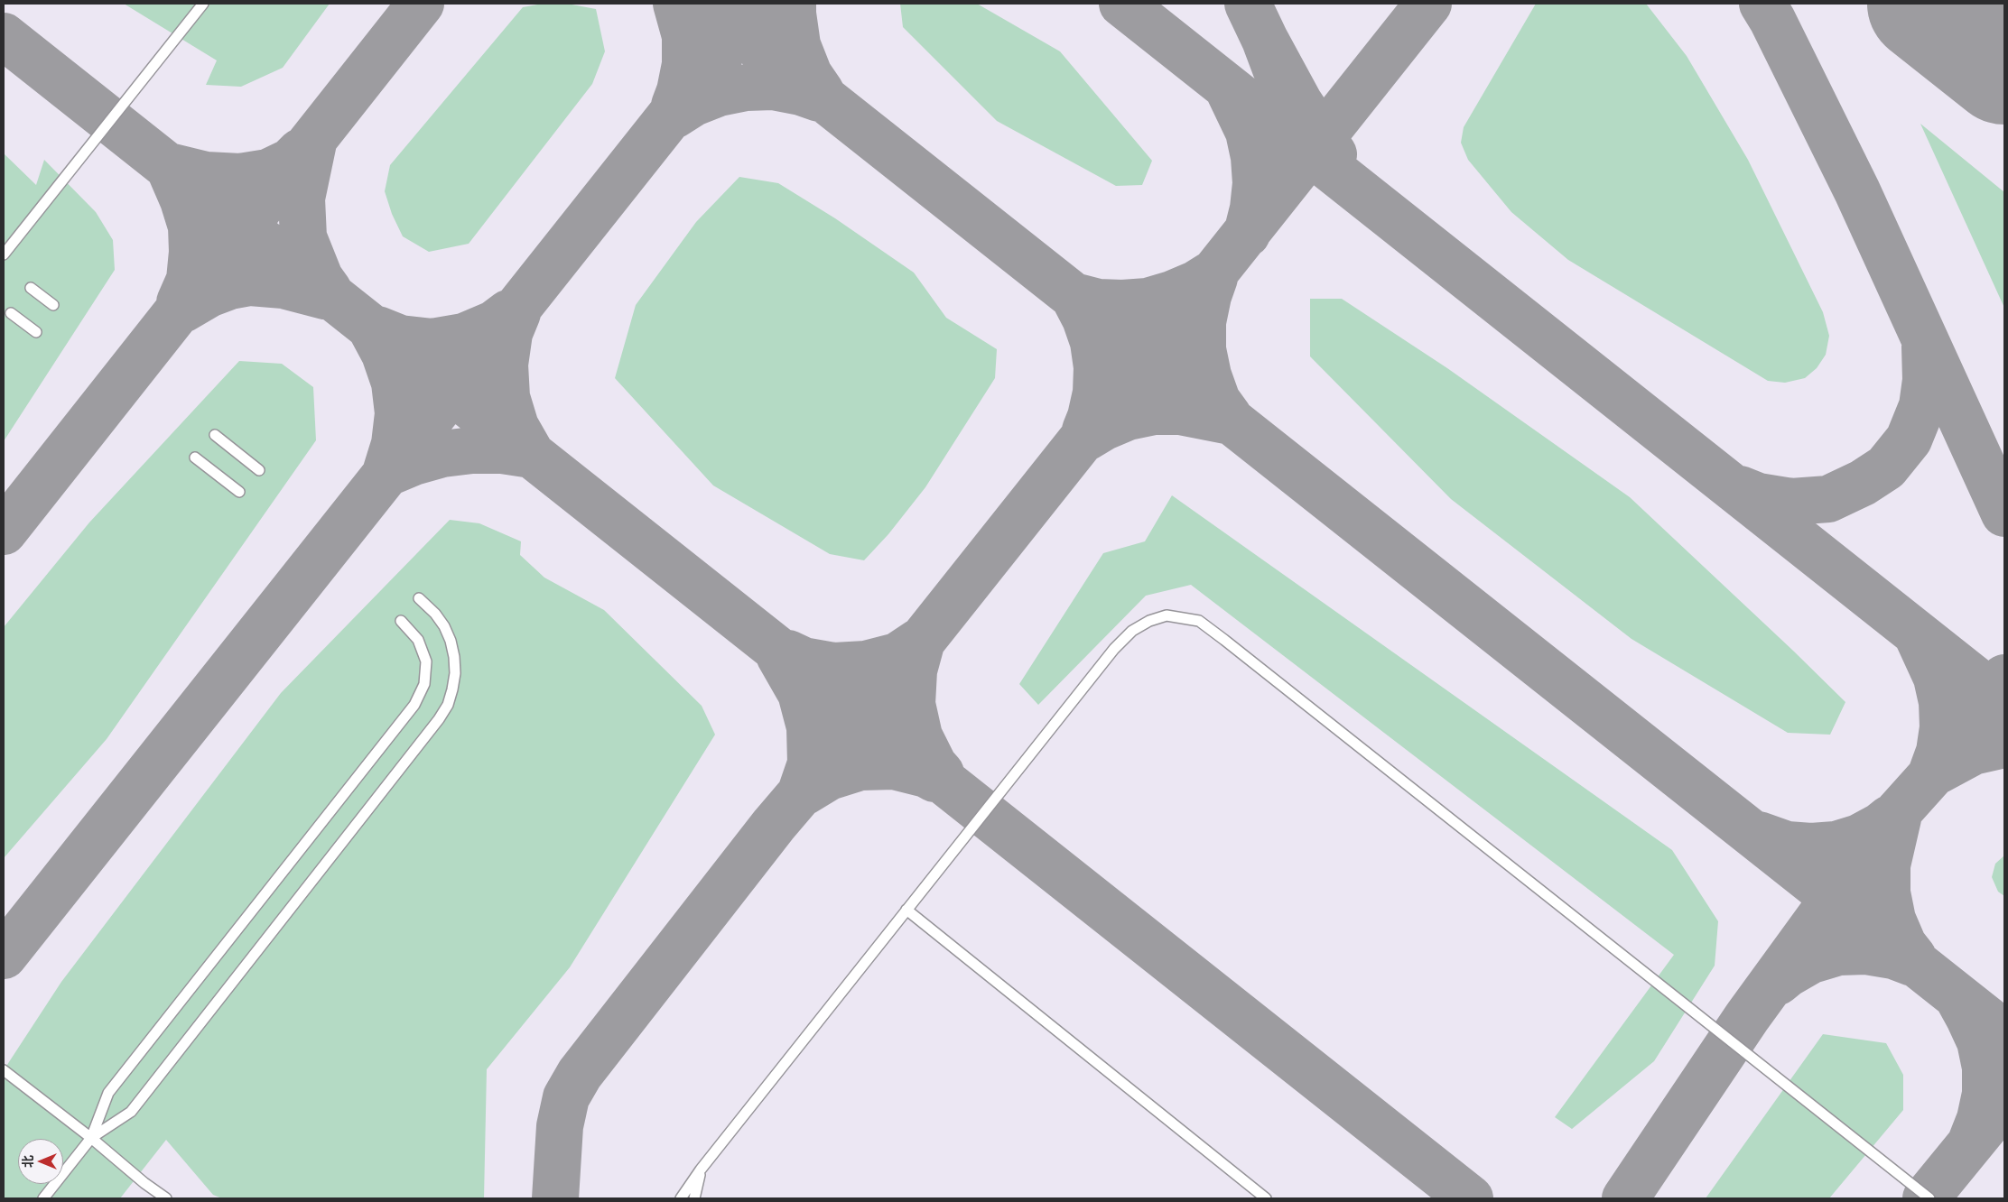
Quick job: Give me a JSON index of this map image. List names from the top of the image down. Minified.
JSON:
{"north":"left"}
